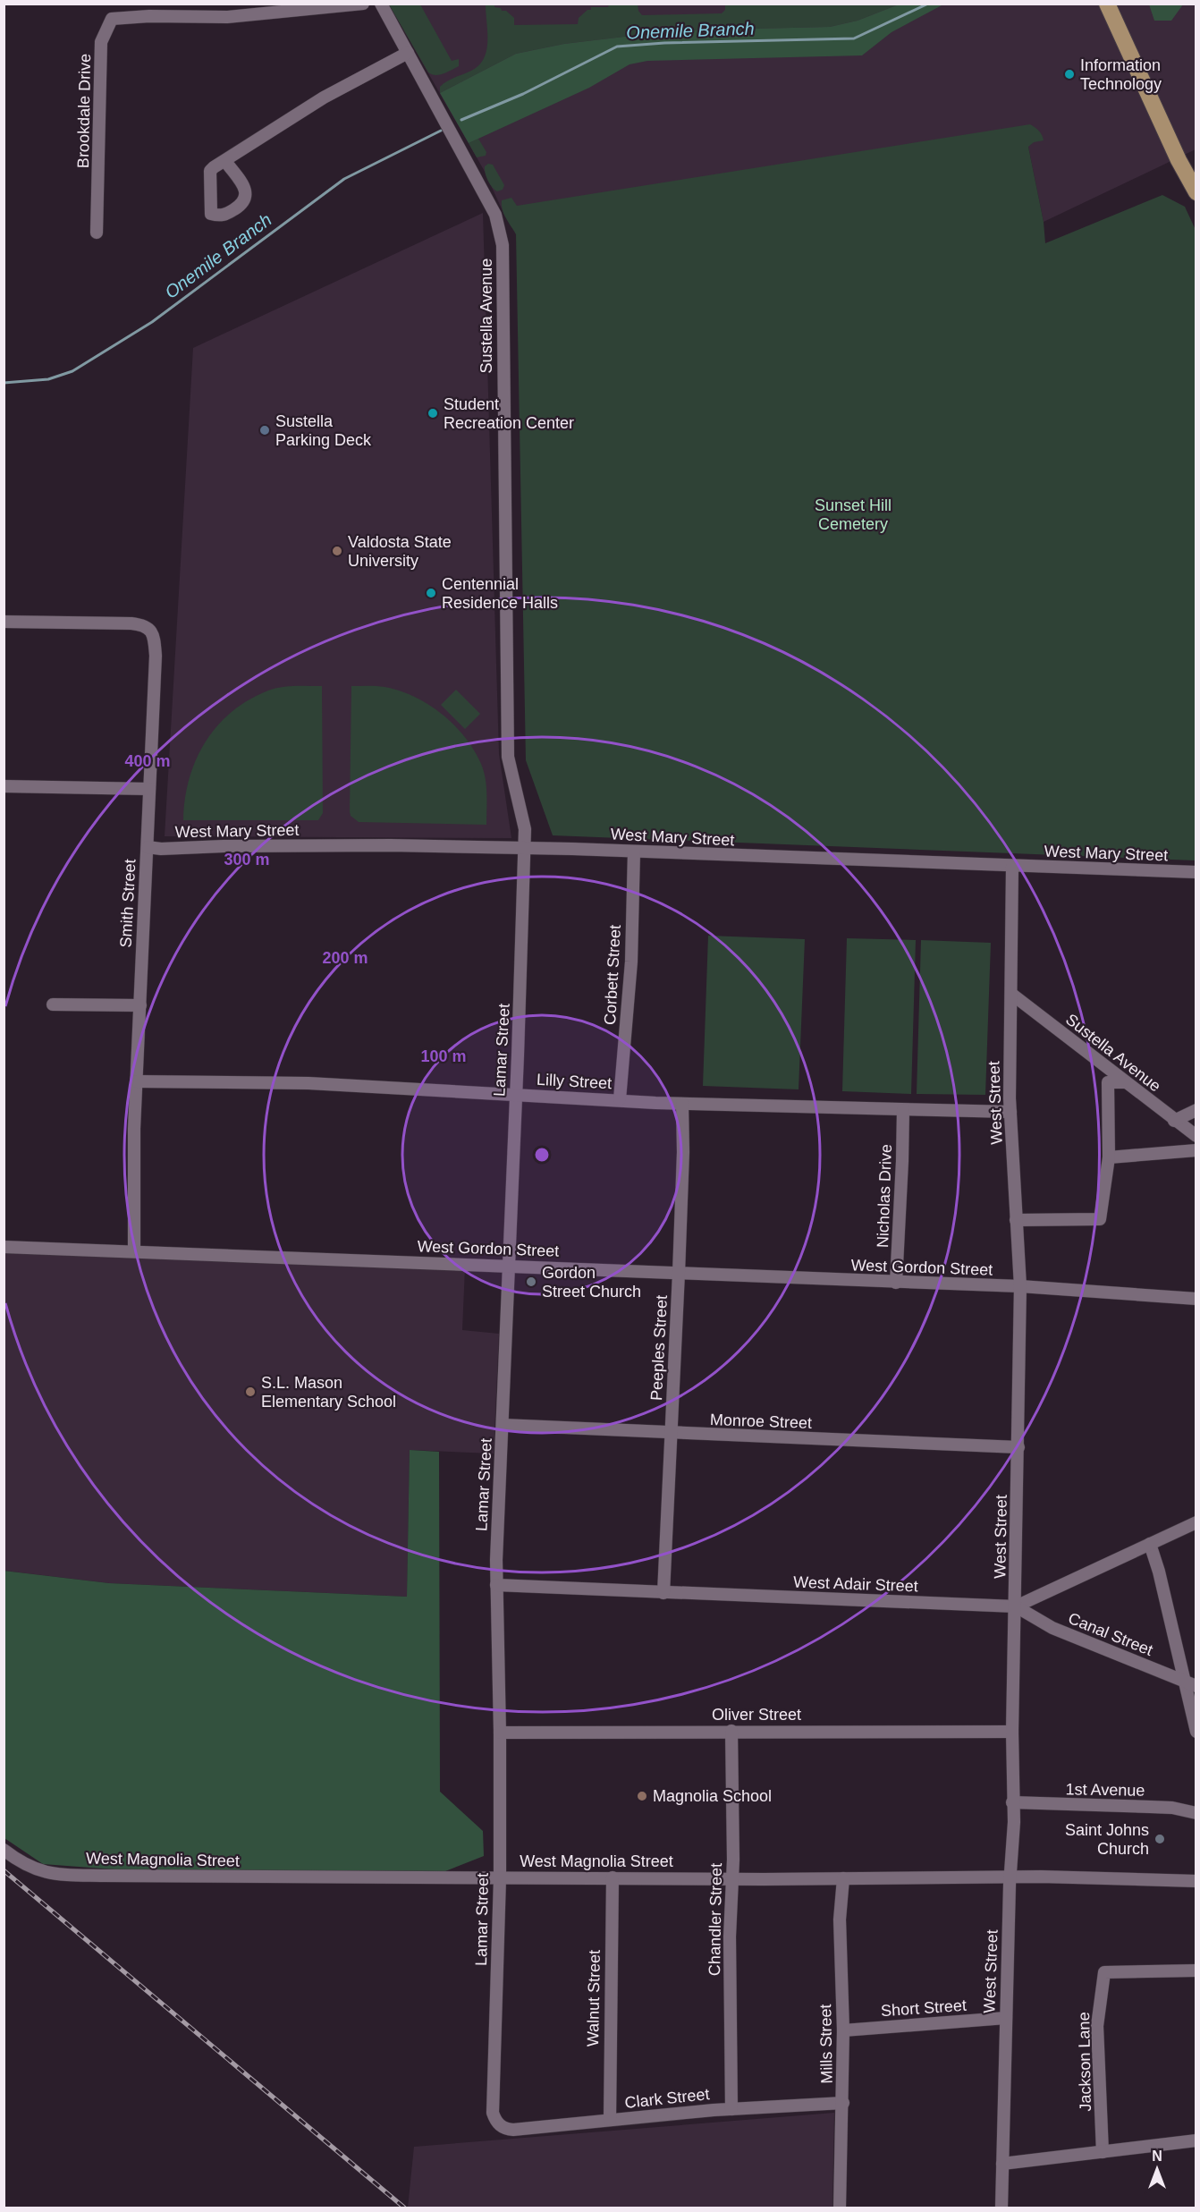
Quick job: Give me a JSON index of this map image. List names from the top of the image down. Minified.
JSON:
{"streets":{"street":["Brookdale Drive","Sustella Avenue","West Mary Street","Smith Street","Corbett Street","Lamar Street","Lilly Street","West Street","Nicholas Drive","West Gordon Street","Peeples Street","Monroe Street","West Adair Street","Canal Street","Oliver Street","1st Avenue","West Magnolia Street","Chandler Street","Walnut Street","Short Street","Mills Street","Jackson Lane","Clark Street"]},"crossings":[["Sustella Avenue","West Mary Street"],["Sustella Avenue","Lamar Street"],["Sustella Avenue","West Street"],["West Mary Street","Smith Street"],["West Mary Street","Corbett Street"],["West Mary Street","Lamar Street"],["West Mary Street","West Street"],["Smith Street","Lilly Street"],["Smith Street","West Gordon Street"],["Corbett Street","Lilly Street"],["Lamar Street","Lilly Street"],["Lamar Street","West Gordon Street"],["Lamar Street","Monroe Street"],["Lamar Street","West Adair Street"],["Lamar Street","Oliver Street"],["Lamar Street","West Magnolia Street"],["Lamar Street","Clark Street"],["Lilly Street","West Street"],["Lilly Street","Nicholas Drive"],["Lilly Street","Peeples Street"],["West Street","West Gordon Street"],["West Street","Monroe Street"],["West Street","West Adair Street"],["West Street","Canal Street"],["West Street","Oliver Street"],["West Street","1st Avenue"],["West Street","West Magnolia Street"],["West Street","Short Street"],["Nicholas Drive","West Gordon Street"],["West Gordon Street","Peeples Street"],["Peeples Street","Monroe Street"],["Peeples Street","West Adair Street"],["West Adair Street","Canal Street"],["Oliver Street","Chandler Street"],["West Magnolia Street","Chandler Street"],["West Magnolia Street","Walnut Street"],["West Magnolia Street","Mills Street"],["Chandler Street","Clark Street"],["Walnut Street","Clark Street"],["Short Street","Mills Street"],["Mills Street","Clark Street"]],"water":["Onemile Branch"],"parks":["Sunset Hill Cemetery"],"places":["Information Technology","Student Recreation Center","Sustella Parking Deck","Valdosta State University","Centennial Residence Halls","Gordon Street Church","S.L. Mason Elementary School","Magnolia School","Saint Johns Church"],"north":"top","rings":["400 m","300 m","200 m","100 m"]}
